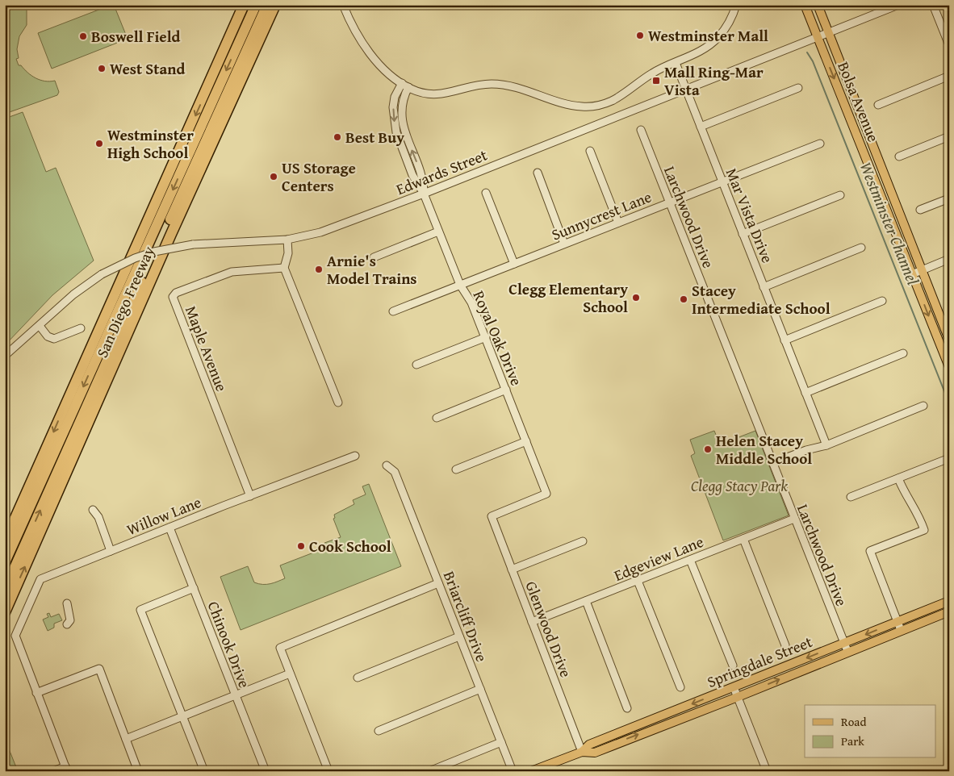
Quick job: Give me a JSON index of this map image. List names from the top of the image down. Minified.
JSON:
{"streets":{"highway":["San Diego Freeway"],"main road":["Bolsa Avenue","Springdale Street"],"street":["Edwards Street","Sunnycrest Lane","Mar Vista Drive","Larchwood Drive","Royal Oak Drive","Maple Avenue","Willow Lane","Edgeview Lane","Briarcliff Drive","Glenwood Drive","Chinook Drive"]},"crossings":[["Bolsa Avenue","Edwards Street"],["Edwards Street","Mar Vista Drive"],["Edwards Street","Royal Oak Drive"],["Sunnycrest Lane","Mar Vista Drive"],["Sunnycrest Lane","Larchwood Drive"],["Sunnycrest Lane","Royal Oak Drive"],["Larchwood Drive","Edgeview Lane"],["Larchwood Drive","Springdale Street"],["Royal Oak Drive","Glenwood Drive"],["Maple Avenue","Willow Lane"],["Willow Lane","Chinook Drive"],["Edgeview Lane","Glenwood Drive"],["Glenwood Drive","Springdale Street"]],"water":["Westminster Channel"],"parks":["Clegg Stacy Park"],"places":{"other":["Westminster Mall","Boswell Field","West Stand","Best Buy","Westminster High School","US Storage Centers","Arnie's Model Trains","Clegg Elementary School","Stacey Intermediate School","Helen Stacey Middle School","Cook School"],"transit":["Mall Ring-Mar Vista"]},"legend":["Road","Park"]}
